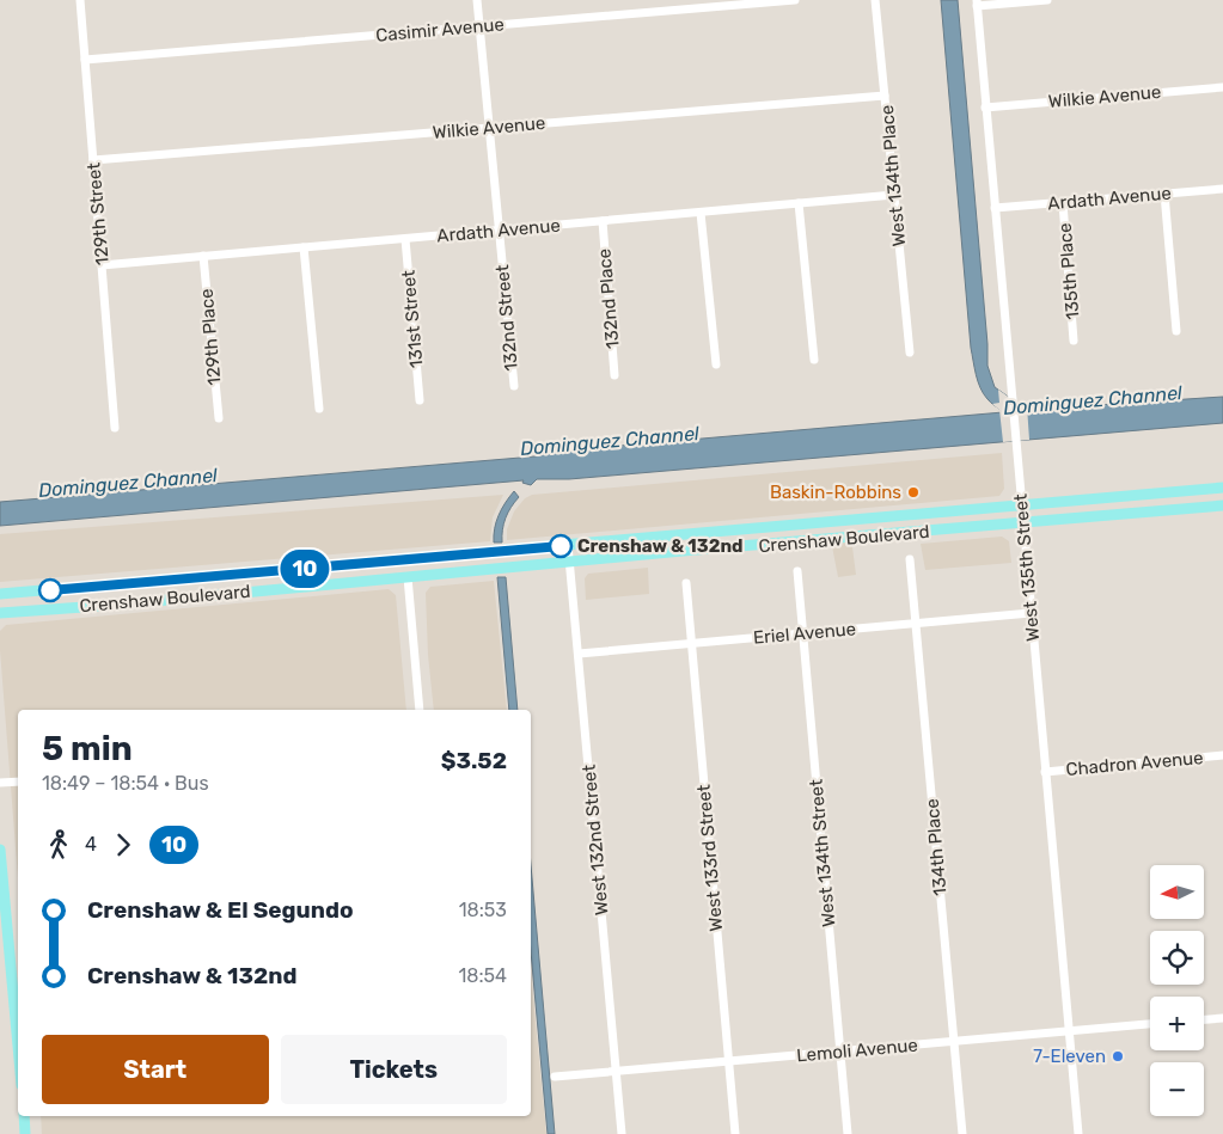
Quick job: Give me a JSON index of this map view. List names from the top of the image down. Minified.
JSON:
{"streets":{"main road":["Crenshaw Boulevard"],"street":["Casimir Avenue","Wilkie Avenue","West 134th Place","Ardath Avenue","129th Street","135th Place","132nd Place","132nd Street","131st Street","129th Place","West 135th Street","Eriel Avenue","Chadron Avenue","West 132nd Street","134th Place","West 134th Street","West 133rd Street","Lemoli Avenue"]},"crossings":[["Casimir Avenue","129th Street"],["Casimir Avenue","132nd Street"],["Wilkie Avenue","West 134th Place"],["Wilkie Avenue","129th Street"],["Wilkie Avenue","132nd Street"],["Wilkie Avenue","West 135th Street"],["West 134th Place","Ardath Avenue"],["Ardath Avenue","129th Street"],["Ardath Avenue","135th Place"],["Ardath Avenue","132nd Place"],["Ardath Avenue","132nd Street"],["Ardath Avenue","131st Street"],["Ardath Avenue","129th Place"],["Ardath Avenue","West 135th Street"],["Crenshaw Boulevard","West 135th Street"],["Crenshaw Boulevard","West 132nd Street"],["West 135th Street","Eriel Avenue"],["West 135th Street","Chadron Avenue"],["West 135th Street","Lemoli Avenue"],["Eriel Avenue","West 132nd Street"],["Eriel Avenue","134th Place"],["Eriel Avenue","West 134th Street"],["Eriel Avenue","West 133rd Street"],["West 132nd Street","Lemoli Avenue"],["134th Place","Lemoli Avenue"],["West 134th Street","Lemoli Avenue"],["West 133rd Street","Lemoli Avenue"]],"water":["Dominguez Channel"],"places":["Baskin-Robbins","Crenshaw & 132nd","7-Eleven"],"lines":["bus line 10"],"north":"left","page":{"on_map":"10","heading":["5 min","18:49 – 18:54 · Bus","$3.52"],"legs":["4","10"],"map_buttons":["+","−"],"list":[{"name":"Crenshaw & El Segundo","value":"18:53"},{"name":"Crenshaw & 132nd","value":"18:54"}],"buttons":["Start","Tickets"]}}
